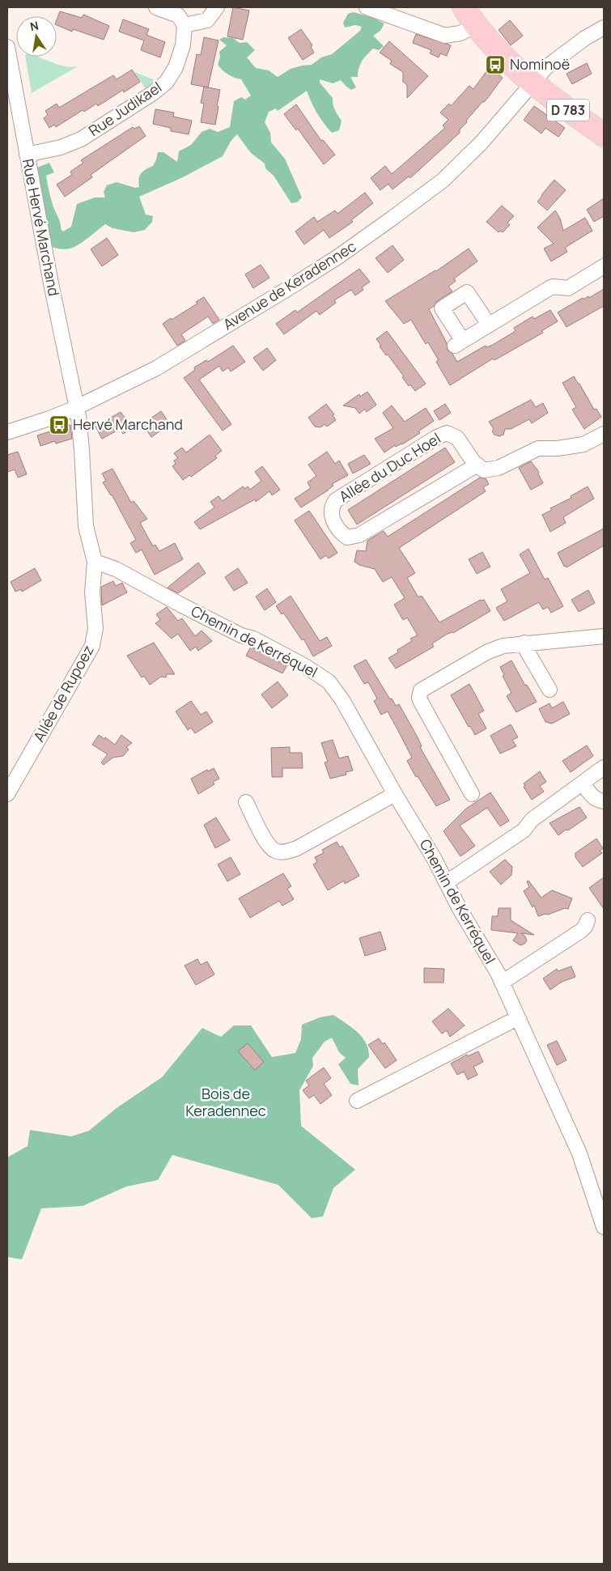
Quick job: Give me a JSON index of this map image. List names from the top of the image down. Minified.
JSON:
{"streets":{"main road":["D 783"],"street":["Rue Judikael","Rue Hervé Marchand","Avenue de Keradennec","Allée du Duc Hoel","Chemin de Kerréquel","Allée de Rupoez"]},"crossings":[["Rue Judikael","Rue Hervé Marchand"],["D 783","Avenue de Keradennec"],["Rue Hervé Marchand","Avenue de Keradennec"],["Chemin de Kerréquel","Allée de Rupoez"]],"parks":["Bois de Keradennec"],"places":{"bus stop":["Nominoë","Hervé Marchand"]},"north":"top"}
